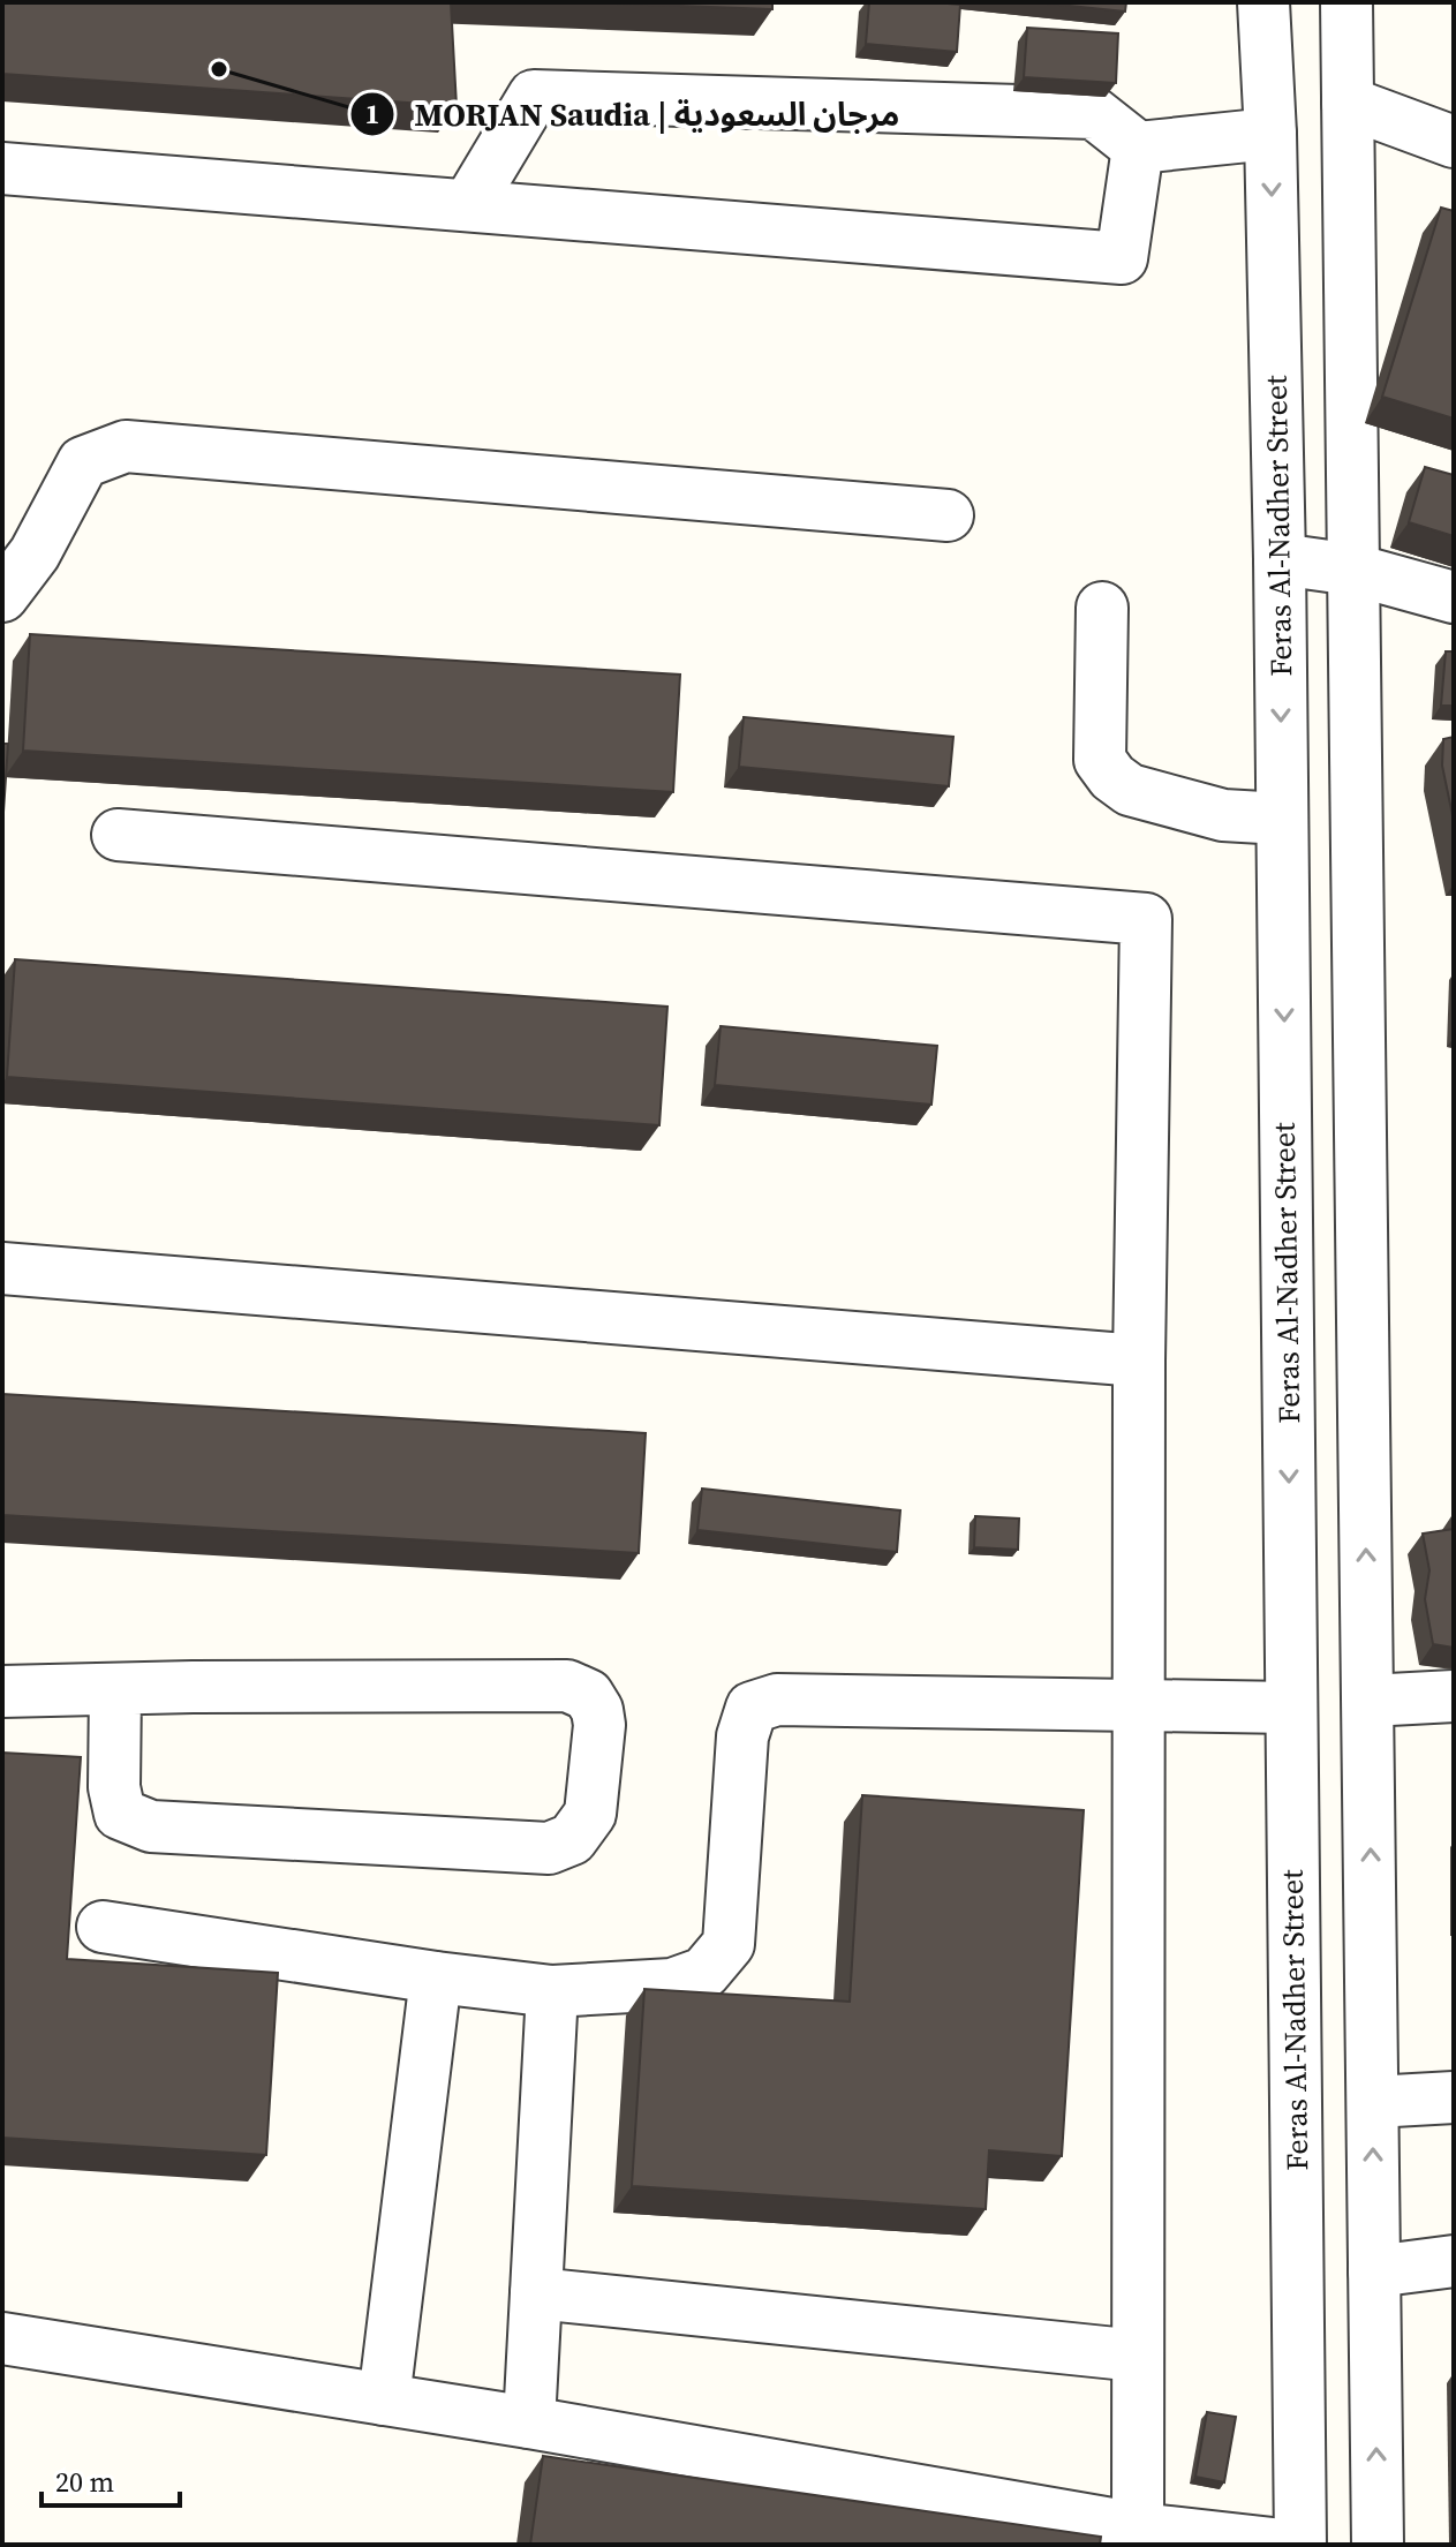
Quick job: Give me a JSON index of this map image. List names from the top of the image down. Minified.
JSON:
{"streets":{"street":["Feras Al-Nadher Street"]},"places":["MORJAN Saudia | مرجان السعودية"],"scale_bar":"20 m"}
